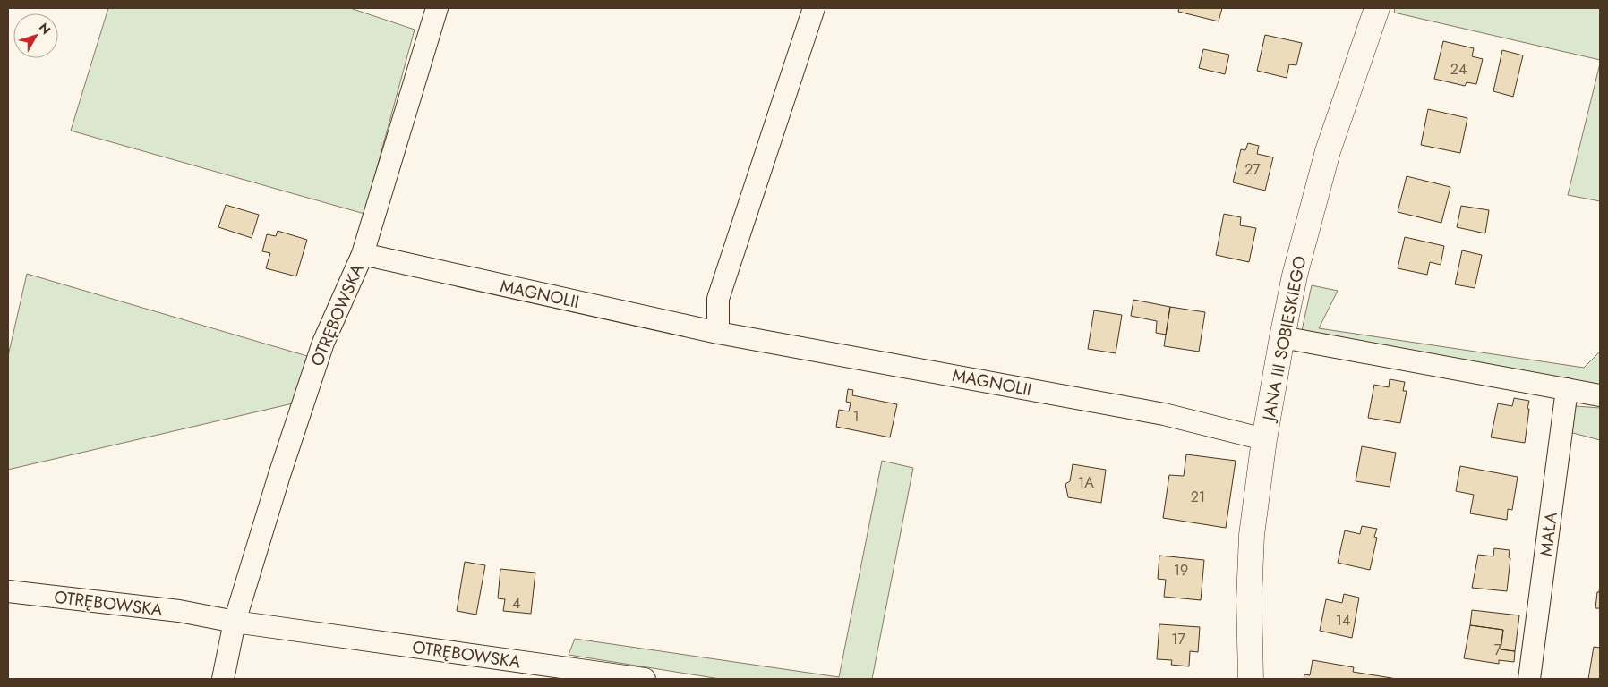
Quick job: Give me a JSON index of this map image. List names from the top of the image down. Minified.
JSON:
{"streets":{"street":["MAGNOLII","OTRĘBOWSKA","JANA III SOBIESKIEGO","MAŁA"]},"crossings":[["MAGNOLII","OTRĘBOWSKA"],["MAGNOLII","JANA III SOBIESKIEGO"]],"house_numbers":["24","27","1","1A","21","19","4","14","17","7"],"north":"top right"}
